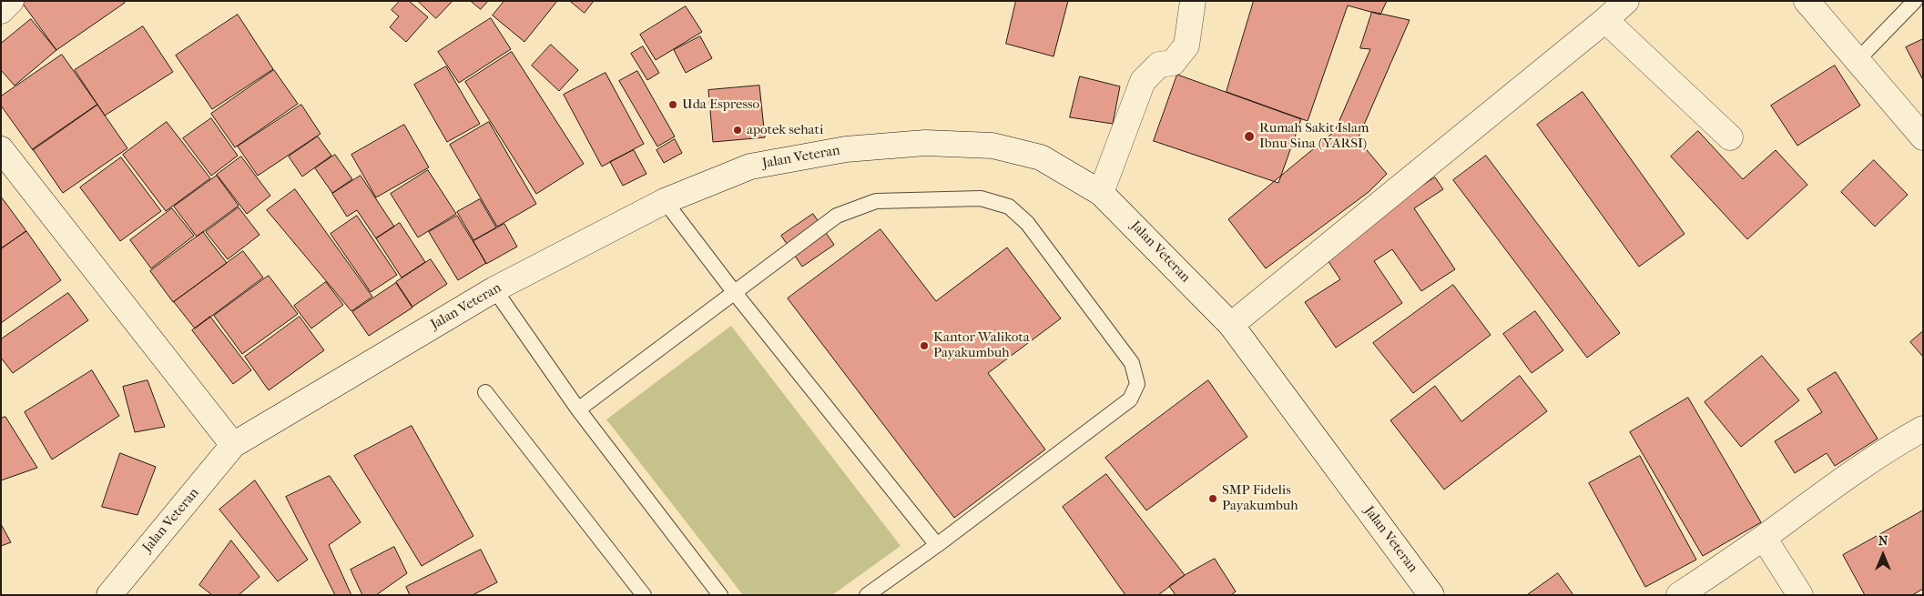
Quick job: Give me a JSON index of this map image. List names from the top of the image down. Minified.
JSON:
{"streets":{"main road":["Jalan Veteran"]},"places":["Uda Espresso","apotek sehati","Rumah Sakit Islam Ibnu Sina (YARSI)","Kantor Walikota Payakumbuh","SMP Fidelis Payakumbuh"],"north":"top"}
